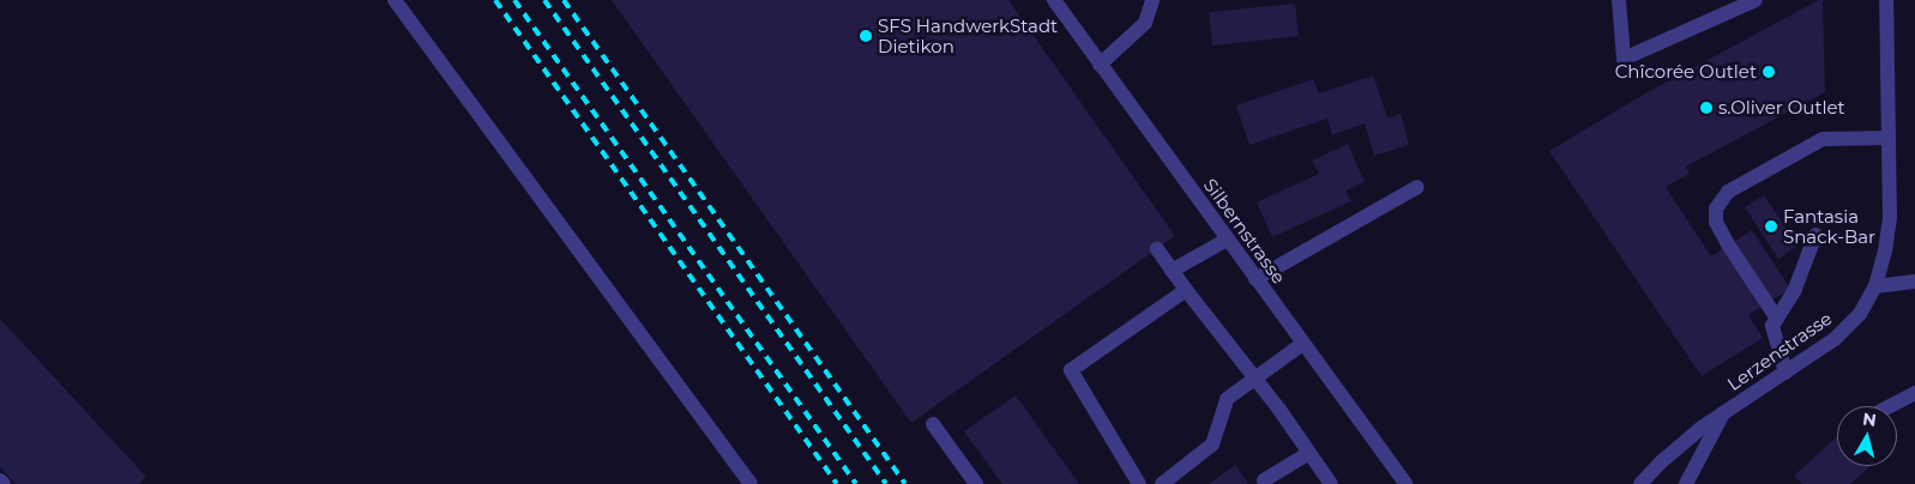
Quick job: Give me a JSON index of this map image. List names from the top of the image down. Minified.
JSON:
{"streets":{"street":["Silbernstrasse","Lerzenstrasse"]},"places":["SFS HandwerkStadt Dietikon","Chîcorée Outlet","s.Oliver Outlet","Fantasia Snack-Bar"],"north":"top"}
